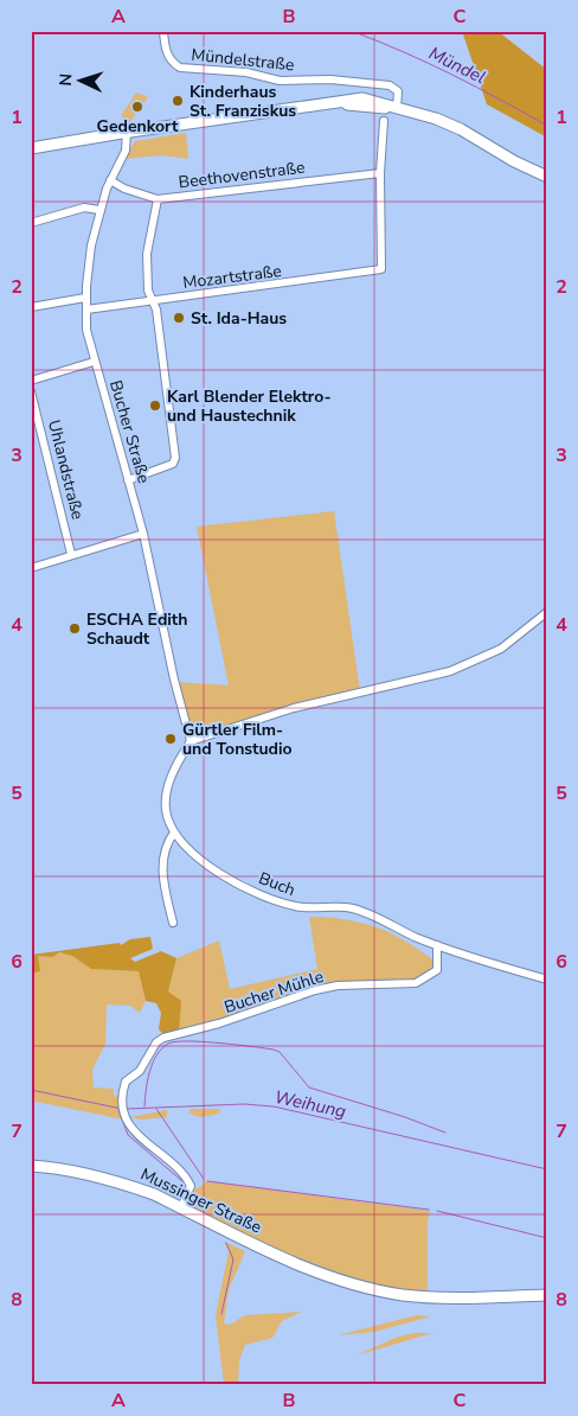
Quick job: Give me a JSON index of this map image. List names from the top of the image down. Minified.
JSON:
{"streets":{"street":["Mündelstraße","Beethovenstraße","Mozartstraße","Bucher Straße","Uhlandstraße","Buch","Bucher Mühle","Mussinger Straße"]},"crossings":[["Beethovenstraße","Mozartstraße"],["Beethovenstraße","Bucher Straße"],["Mozartstraße","Bucher Straße"],["Buch","Bucher Mühle"],["Bucher Mühle","Mussinger Straße"]],"water":["Mündel","Weihung"],"places":["Kinderhaus St. Franziskus","Gedenkort","St. Ida-Haus","Karl Blender Elektro- und Haustechnik","ESCHA Edith Schaudt","Gürtler Film- und Tonstudio"],"north":"left","grid":{"columns":["A","B","C"],"rows":["1","2","3","4","5","6","7","8"]}}
